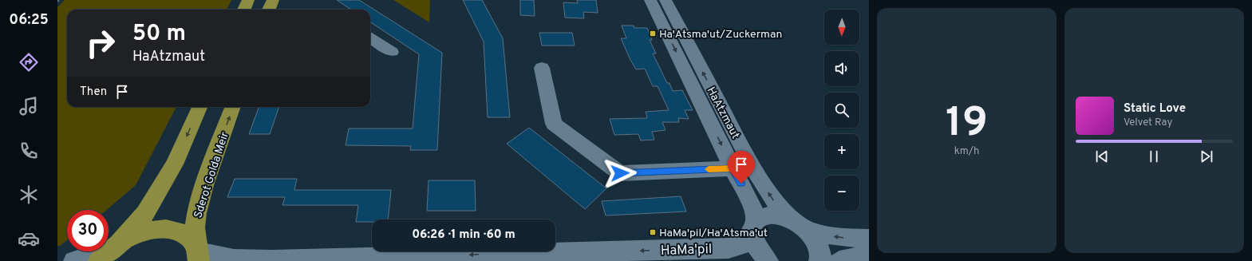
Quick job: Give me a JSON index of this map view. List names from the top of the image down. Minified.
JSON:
{"streets":{"main road":["Sderot Golda Meir"],"street":["HaAtzmaut","HaMa'pil"]},"crossings":[["HaAtzmaut","HaMa'pil"],["Sderot Golda Meir","HaMa'pil"]],"one_way":["HaMa'pil"],"places":{"transit":["Ha'Atsma'ut/Zuckerman","HaMa'pil/Ha'Atsma'ut"]},"north":"bottom","page":{"tabs":"06:25","tile":["19","km/h"],"map_buttons":["+","−"],"turn":["50 m","HaAtzmaut"],"then":"Then","song":["Static Love","Velvet Ray"],"limit":"30","trip":"06:26 · 1 min · 60 m"}}
